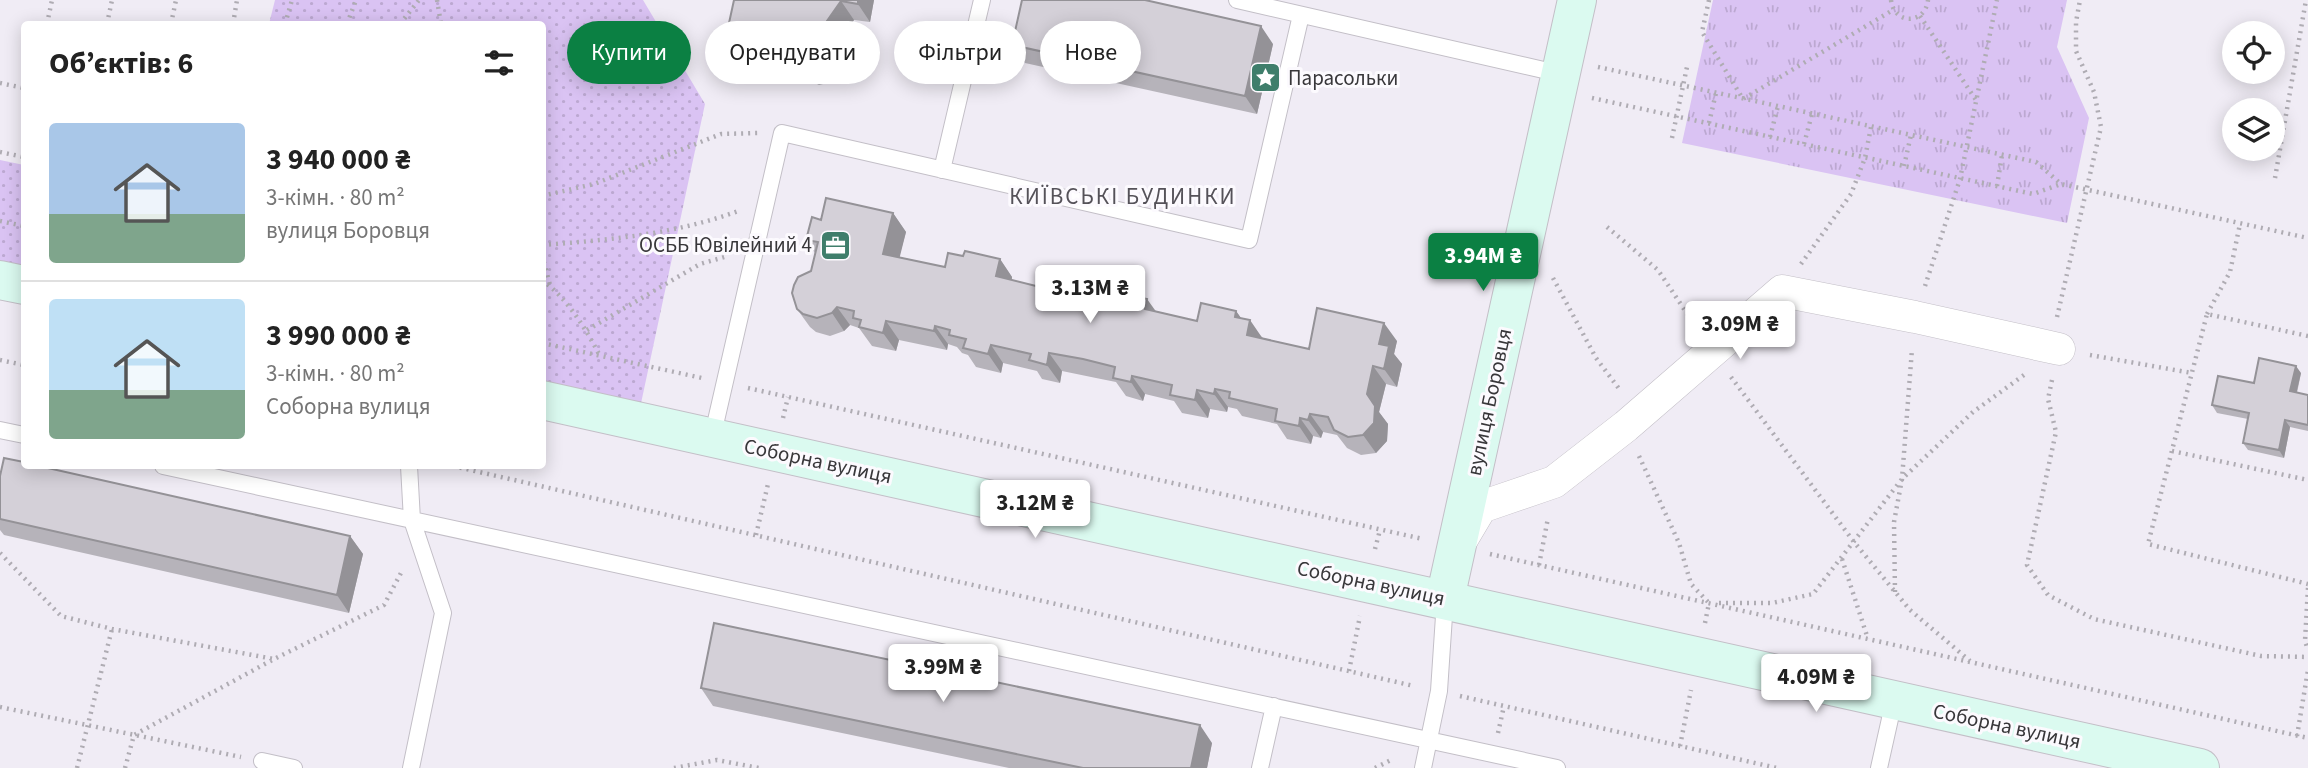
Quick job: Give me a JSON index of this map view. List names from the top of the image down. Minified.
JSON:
{"streets":{"main road":["вулиця Боровця","Соборна вулиця"]},"crossings":[["вулиця Боровця","Соборна вулиця"]],"districts":["КИЇВСЬКІ БУДИНКИ"],"places":{"place":["Парасольки"],"office":["ОСББ Ювілейний 4"]},"page":{"chip":["Купити","Орендувати","Фільтри","Нове"],"heading":"Об’єктів: 6","list":[{"name":"3 940 000 ₴","note":"3-кімн. · 80 m² · вулиця Боровця"},{"name":"3 990 000 ₴","note":"3-кімн. · 80 m² · Соборна вулиця"}],"price":["3.94M ₴","3.13M ₴","3.09M ₴","3.12M ₴","3.99M ₴","4.09M ₴"]}}
